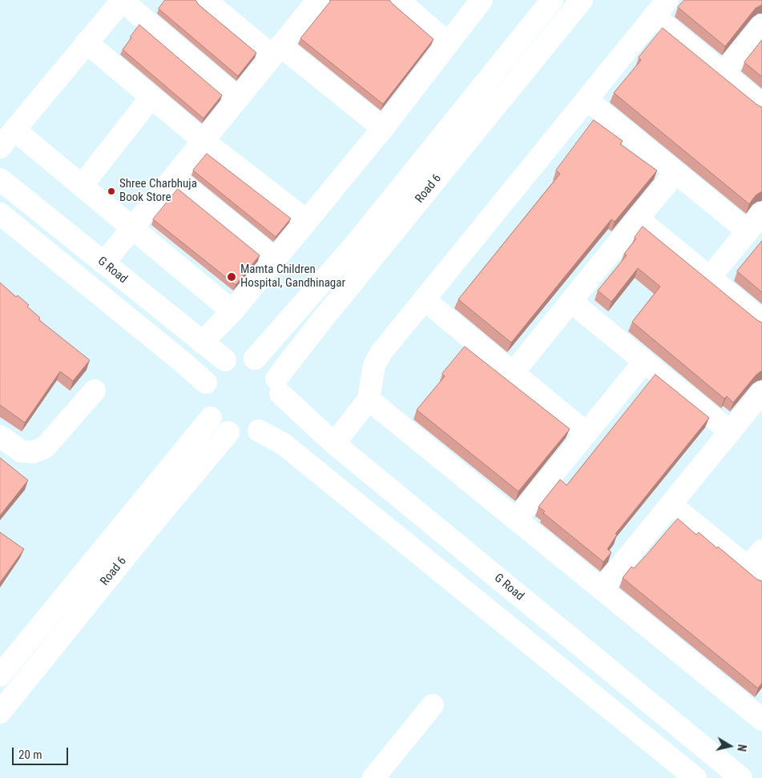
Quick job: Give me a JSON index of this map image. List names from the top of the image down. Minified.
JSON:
{"streets":{"street":["Road 6","G Road"]},"crossings":[["Road 6","G Road"]],"places":["Shree Charbhuja Book Store","Mamta Children Hospital, Gandhinagar"],"scale_bar":"20 m","north":"right"}
